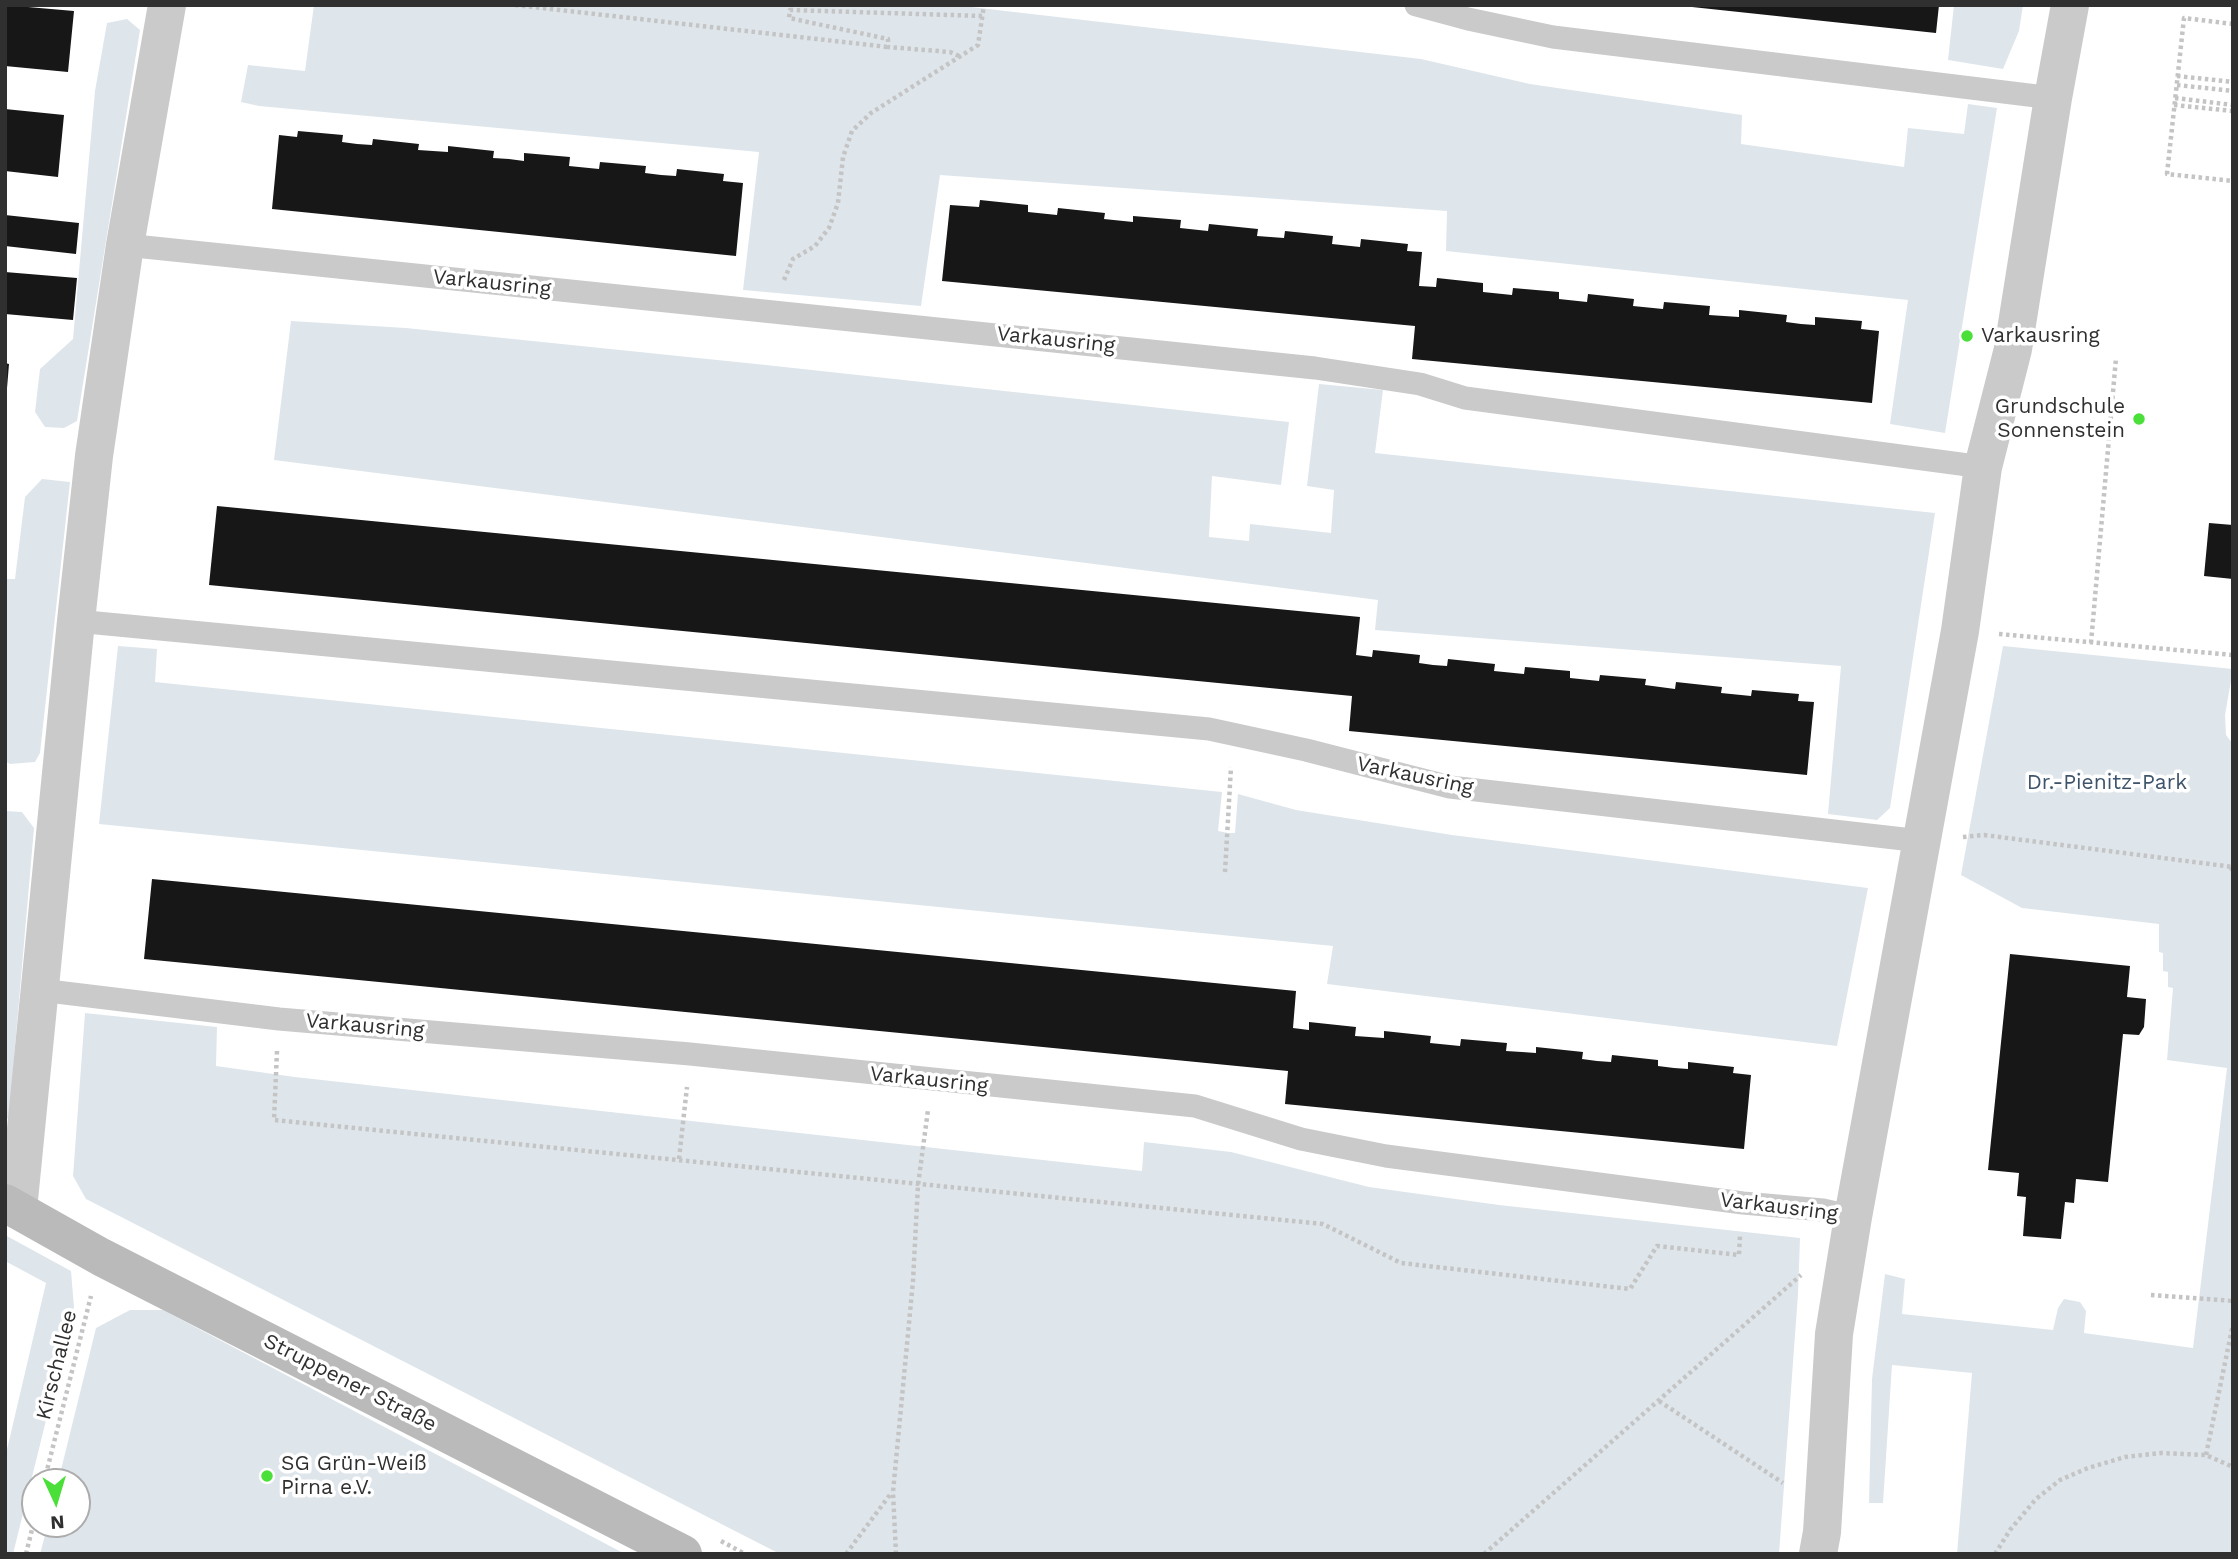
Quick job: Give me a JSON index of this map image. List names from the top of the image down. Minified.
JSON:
{"streets":{"main road":["Struppener Straße"],"street":["Varkausring"],"path":["Kirschallee"]},"crossings":[["Kirschallee","Struppener Straße"]],"parks":["Dr.-Pienitz-Park"],"places":["Varkausring","Grundschule Sonnenstein","SG Grün-Weiß Pirna e.V."],"north":"bottom"}
